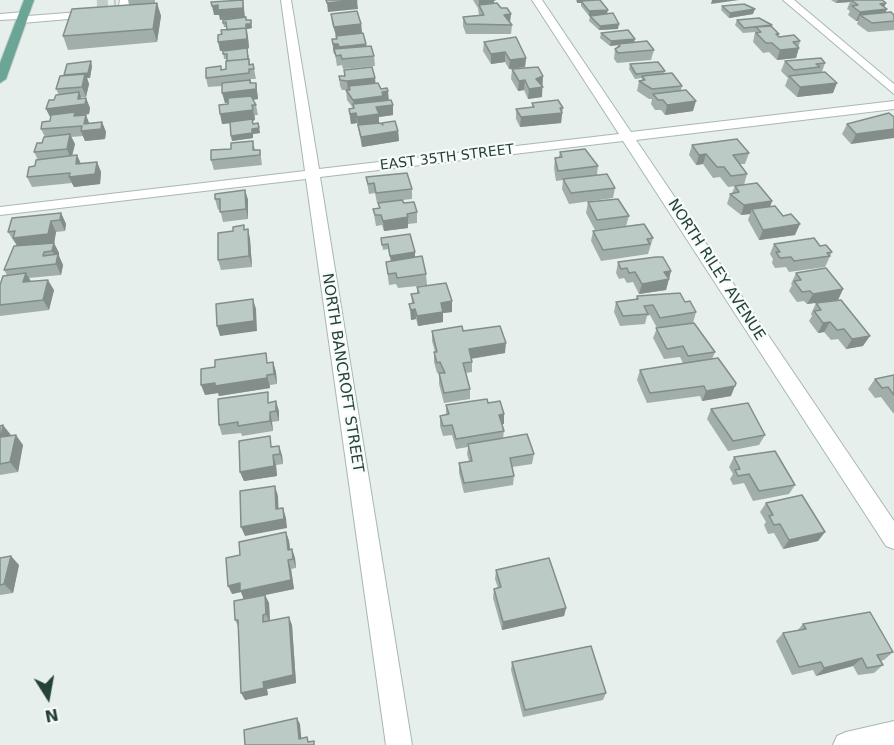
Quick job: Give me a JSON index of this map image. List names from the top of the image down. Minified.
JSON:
{"streets":{"street":["EAST 35TH STREET","NORTH RILEY AVENUE","NORTH BANCROFT STREET"]},"crossings":[["EAST 35TH STREET","NORTH RILEY AVENUE"],["EAST 35TH STREET","NORTH BANCROFT STREET"]],"north":"bottom"}
